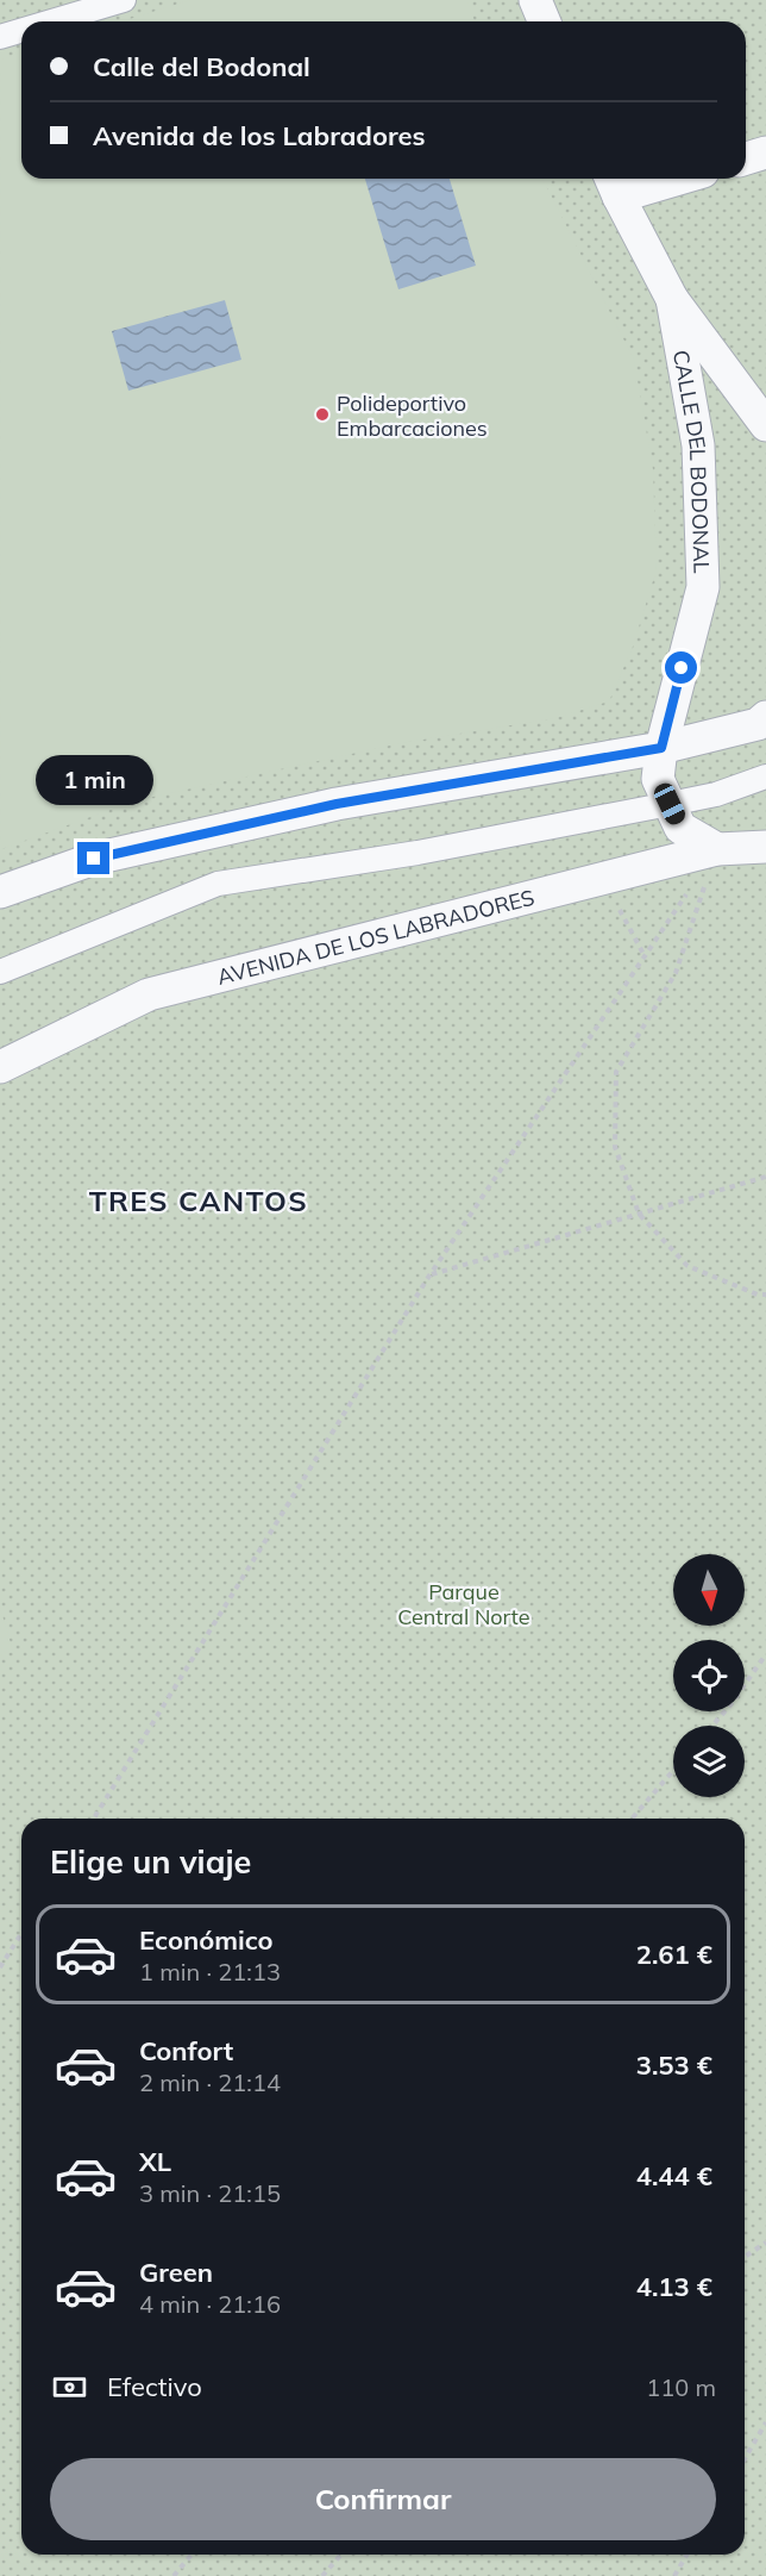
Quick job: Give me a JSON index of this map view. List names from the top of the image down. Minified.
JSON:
{"streets":{"street":["CALLE DEL BODONAL","AVENIDA DE LOS LABRADORES"]},"crossings":[["CALLE DEL BODONAL","AVENIDA DE LOS LABRADORES"]],"districts":["TRES CANTOS"],"parks":["Parque Central Norte"],"places":["Polideportivo Embarcaciones"],"north":"bottom","page":{"banner":["Calle del Bodonal","Avenida de los Labradores"],"bubble":"1 min","heading":"Elige un viaje","list":[{"name":"Económico","note":"1 min · 21:13","value":"2.61 €"},{"name":"Confort","note":"2 min · 21:14","value":"3.53 €"},{"name":"XL","note":"3 min · 21:15","value":"4.44 €"},{"name":"Green","note":"4 min · 21:16","value":"4.13 €"}],"pay":["Efectivo","110 m"],"buttons":"Confirmar"}}
